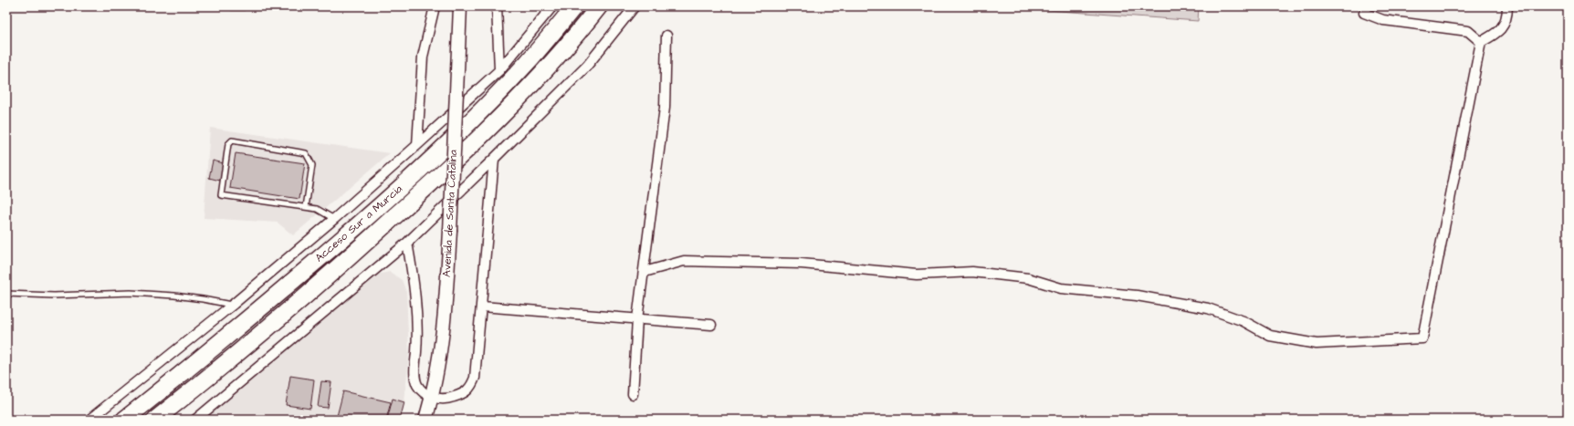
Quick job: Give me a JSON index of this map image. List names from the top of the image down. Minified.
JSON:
{"streets":{"highway":["Acceso Sur a Murcia"],"main road":["Avenida de Santa Catalina"]}}
